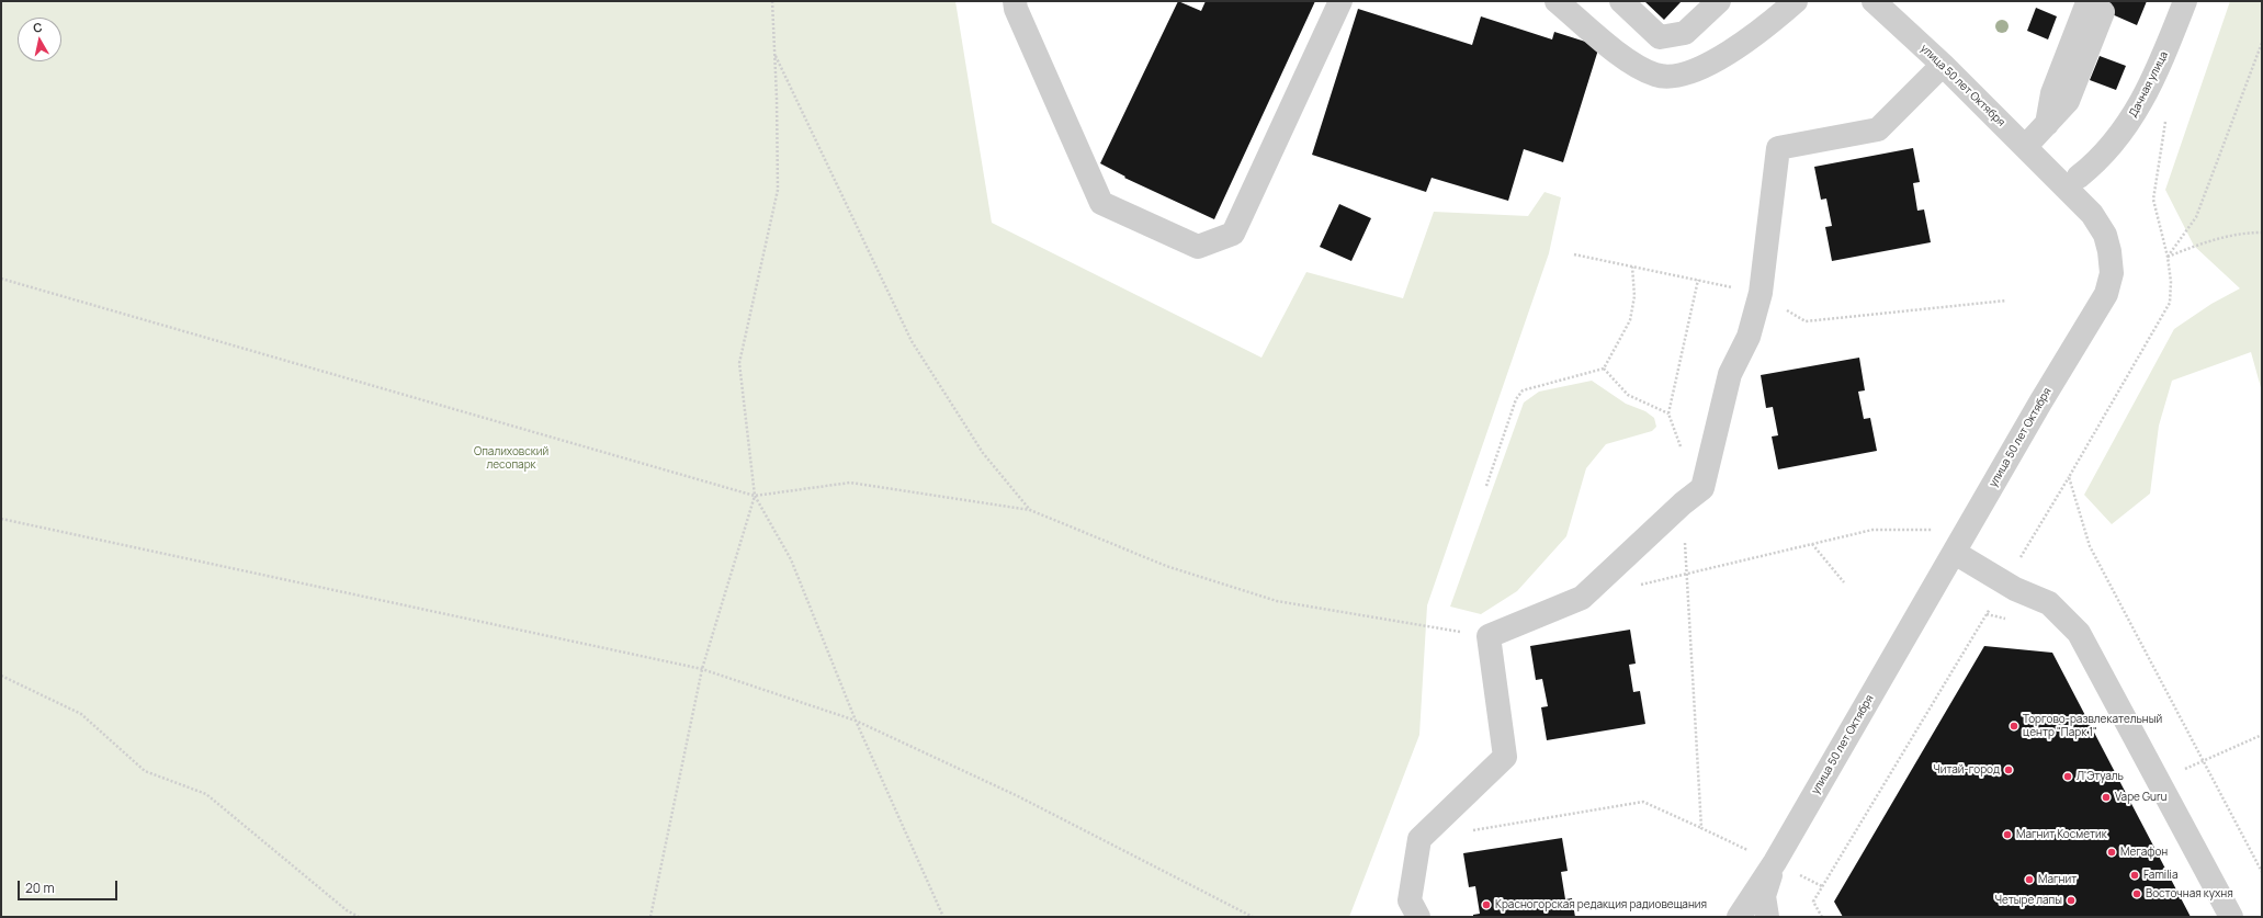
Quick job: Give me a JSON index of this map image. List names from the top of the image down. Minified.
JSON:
{"streets":{"street":["Дачная улица","улица 50 лет Октября"]},"parks":["Опалиховский лесопарк"],"places":["Торгово-развлекательный центр \"Парк 1\"","Читай-город","Л'Этуаль","Vape Guru","Магнит Косметик","Мегафон","Familia","Магнит","Восточная кухня","Четыре лапы","Красногорская редакция радиовещания"],"scale_bar":"20 m","north":"top"}
